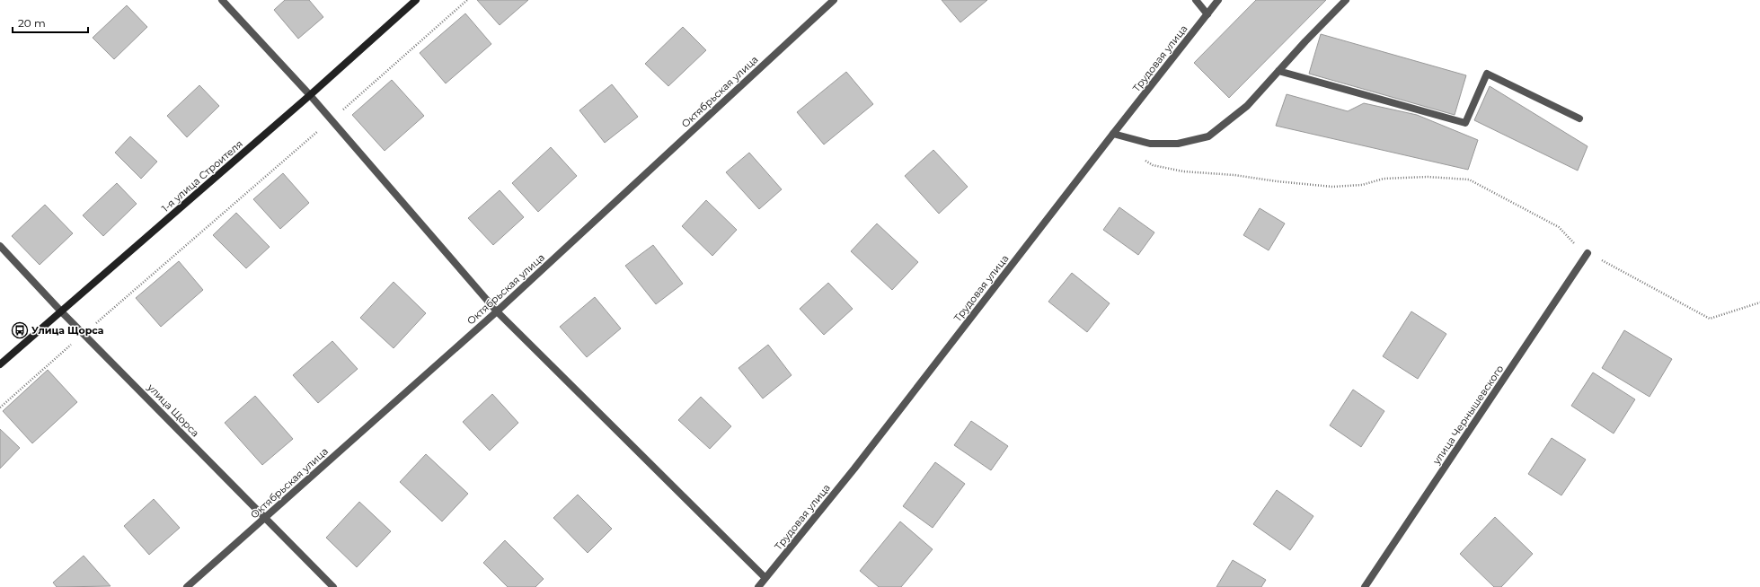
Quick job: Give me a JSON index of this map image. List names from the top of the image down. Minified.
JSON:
{"streets":{"street":["Трудовая улица","Октябрьская улица","1-я улица Строителя","улица Щорса","улица Чернышевского"]},"crossings":[["Октябрьская улица","улица Щорса"],["1-я улица Строителя","улица Щорса"]],"places":{"bus stop":["Улица Щорса"]},"scale_bar":"20 m"}
